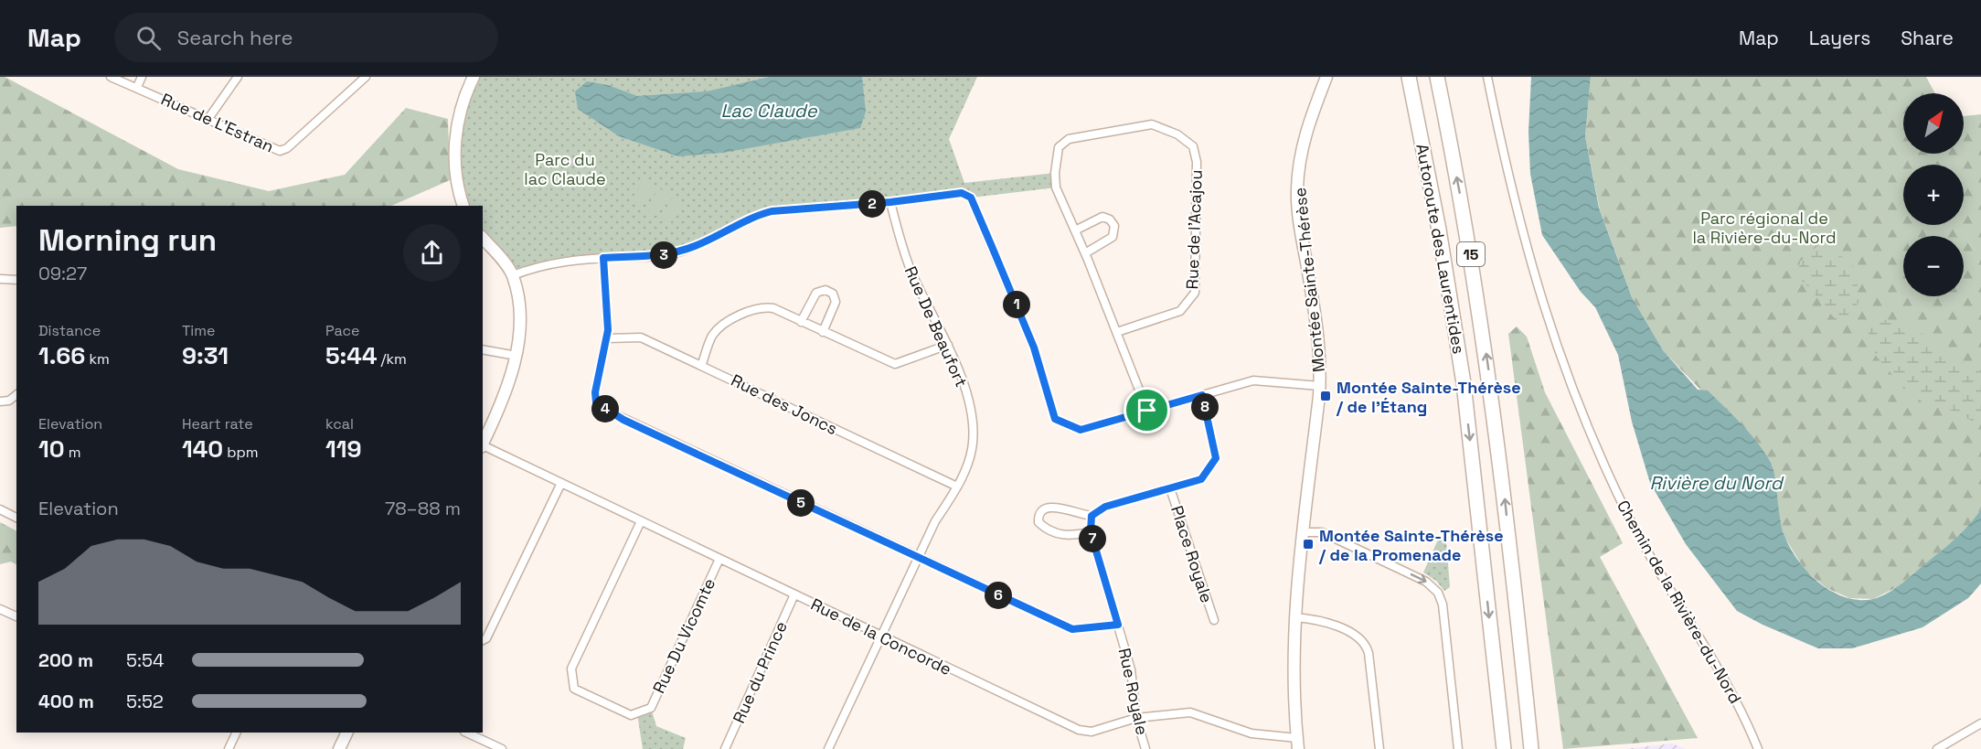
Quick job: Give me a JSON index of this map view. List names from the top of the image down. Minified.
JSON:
{"streets":{"highway":["Autoroute des Laurentides","15"],"street":["Rue de L'Estran","Rue de l'Acajou","Montée Sainte-Thérèse","Rue De Beaufort","Rue des Joncs","Place Royale","Chemin de la Rivière-du-Nord","Rue Du Vicomte","Rue de la Concorde","Rue du Prince","Rue Royale"]},"crossings":[["Montée Sainte-Thérèse","Rue de la Concorde"],["Rue De Beaufort","Rue des Joncs"],["Rue De Beaufort","Rue de la Concorde"],["Rue Du Vicomte","Rue de la Concorde"],["Rue de la Concorde","Rue du Prince"],["Rue de la Concorde","Rue Royale"]],"water":["Lac Claude","Rivière du Nord"],"parks":["Parc du lac Claude","Parc régional de la Rivière-du-Nord"],"places":{"transit":["Montée Sainte-Thérèse / de l'Étang","Montée Sainte-Thérèse / de la Promenade"]},"north":"top right","page":{"header":"Map","search":"Search here","nav":["Map","Layers","Share"],"map_buttons":["+","−"],"pins":["2","3","1","8","4","5","7","6"],"heading":["Morning run","09:27"],"stats":[["Distance","1.66 km"],["Time","9:31"],["Pace","5:44 /km"],["Elevation","10 m"],["Heart rate","140 bpm"],["kcal","119"]],"chart":["Elevation","78–88 m"],"list":[{"name":"200 m","note":"5:54"},{"name":"400 m","note":"5:52"}]}}
